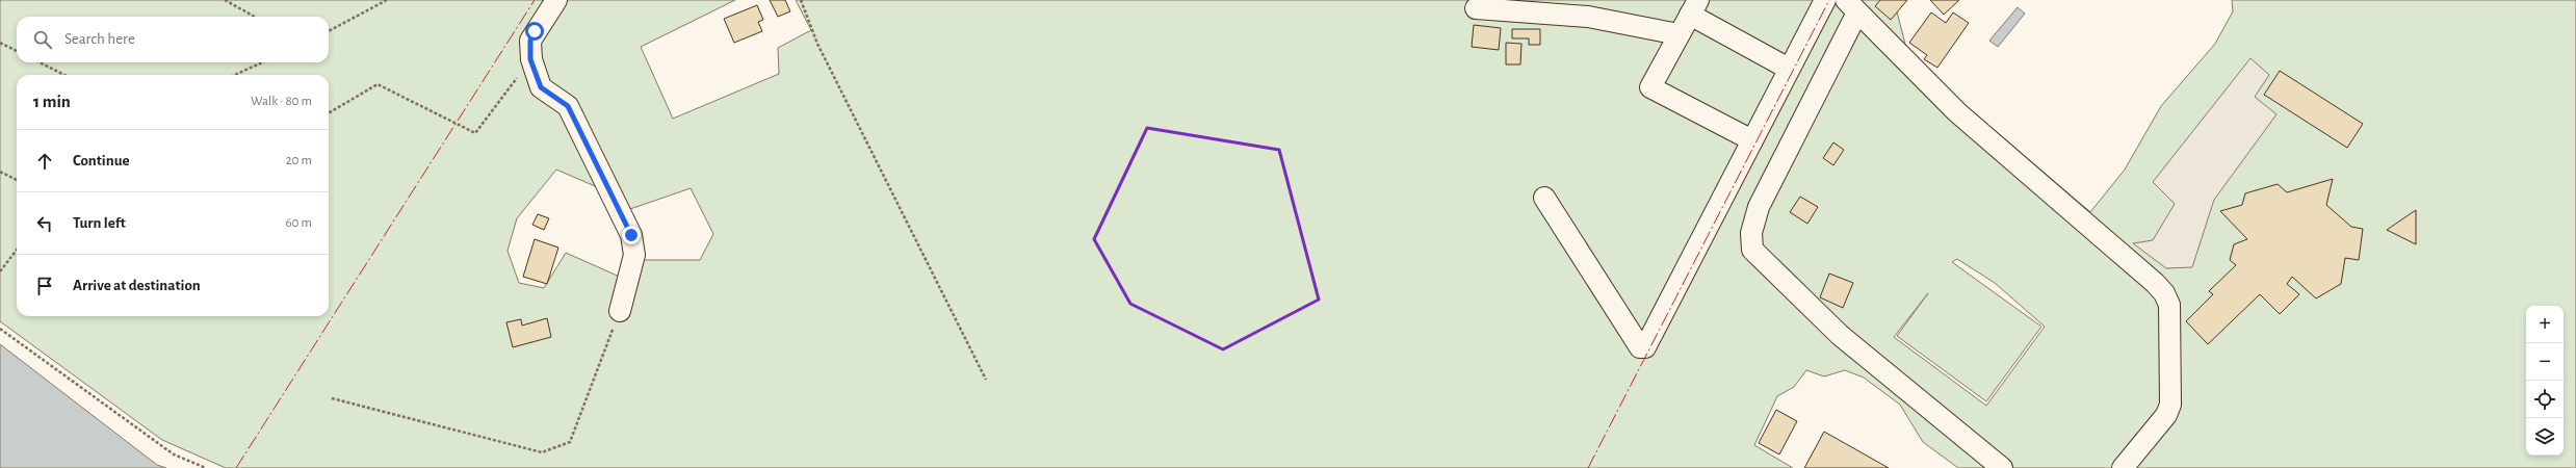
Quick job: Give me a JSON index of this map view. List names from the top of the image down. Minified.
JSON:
{"page":{"search":"Search here","heading":["1 min","Walk · 80 m"],"list":[["Continue","20 m"],["Turn left","60 m"],"Arrive at destination"],"map_buttons":["+","−"]}}
